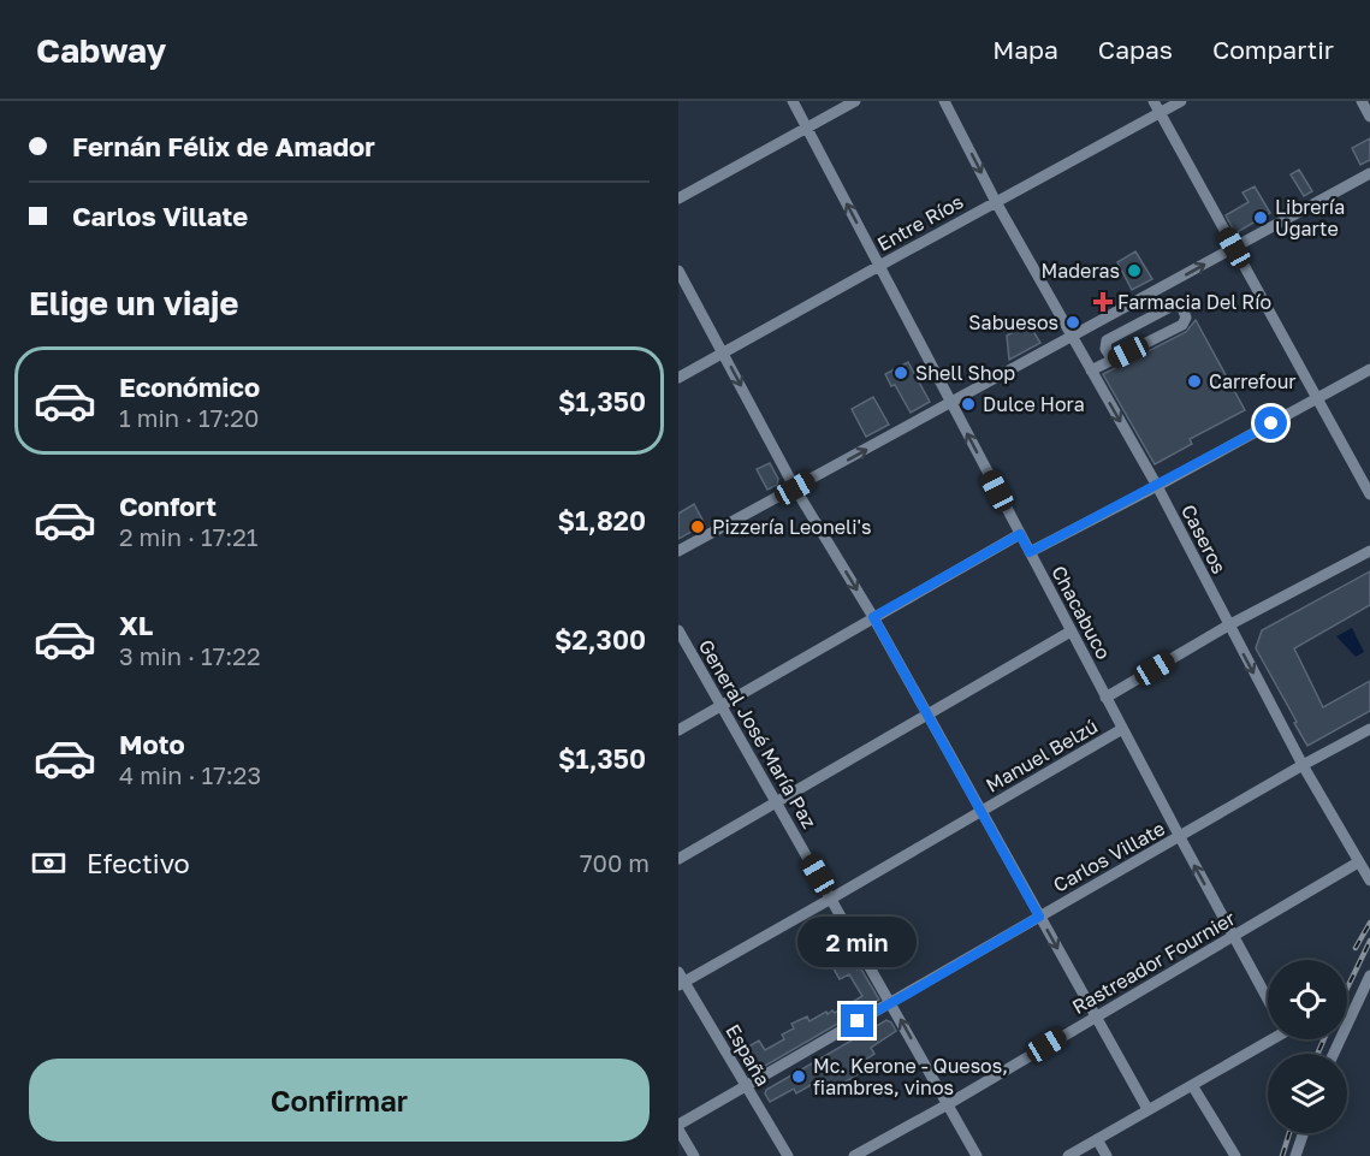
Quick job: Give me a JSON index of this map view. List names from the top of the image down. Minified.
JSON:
{"streets":{"street":["Entre Ríos","Caseros","Chacabuco","General José María Paz","Manuel Belzú","Carlos Villate","Rastreador Fournier","España"]},"crossings":[["Entre Ríos","Caseros"],["Entre Ríos","Chacabuco"],["Caseros","Manuel Belzú"],["Caseros","Carlos Villate"],["Caseros","Rastreador Fournier"],["Chacabuco","Manuel Belzú"],["Chacabuco","Carlos Villate"],["Chacabuco","Rastreador Fournier"],["General José María Paz","Manuel Belzú"],["General José María Paz","Carlos Villate"],["General José María Paz","Rastreador Fournier"],["Manuel Belzú","España"],["Carlos Villate","España"]],"one_way":["Caseros","Chacabuco"],"places":{"other":["Librería Ugarte","Maderas","Sabuesos","Shell Shop","Carrefour","Dulce Hora","Pizzería Leoneli's","Mc. Kerone - Quesos, fiambres, vinos"],"health":["Farmacia Del Río"]},"page":{"header":"Cabway","nav":["Mapa","Capas","Compartir"],"banner":["Fernán Félix de Amador","Carlos Villate"],"heading":"Elige un viaje","list":[{"name":"Económico","note":"1 min · 17:20","value":"$1,350"},{"name":"Confort","note":"2 min · 17:21","value":"$1,820"},{"name":"XL","note":"3 min · 17:22","value":"$2,300"},{"name":"Moto","note":"4 min · 17:23","value":"$1,350"}],"pay":["Efectivo","700 m"],"bubble":"2 min","buttons":"Confirmar"}}
